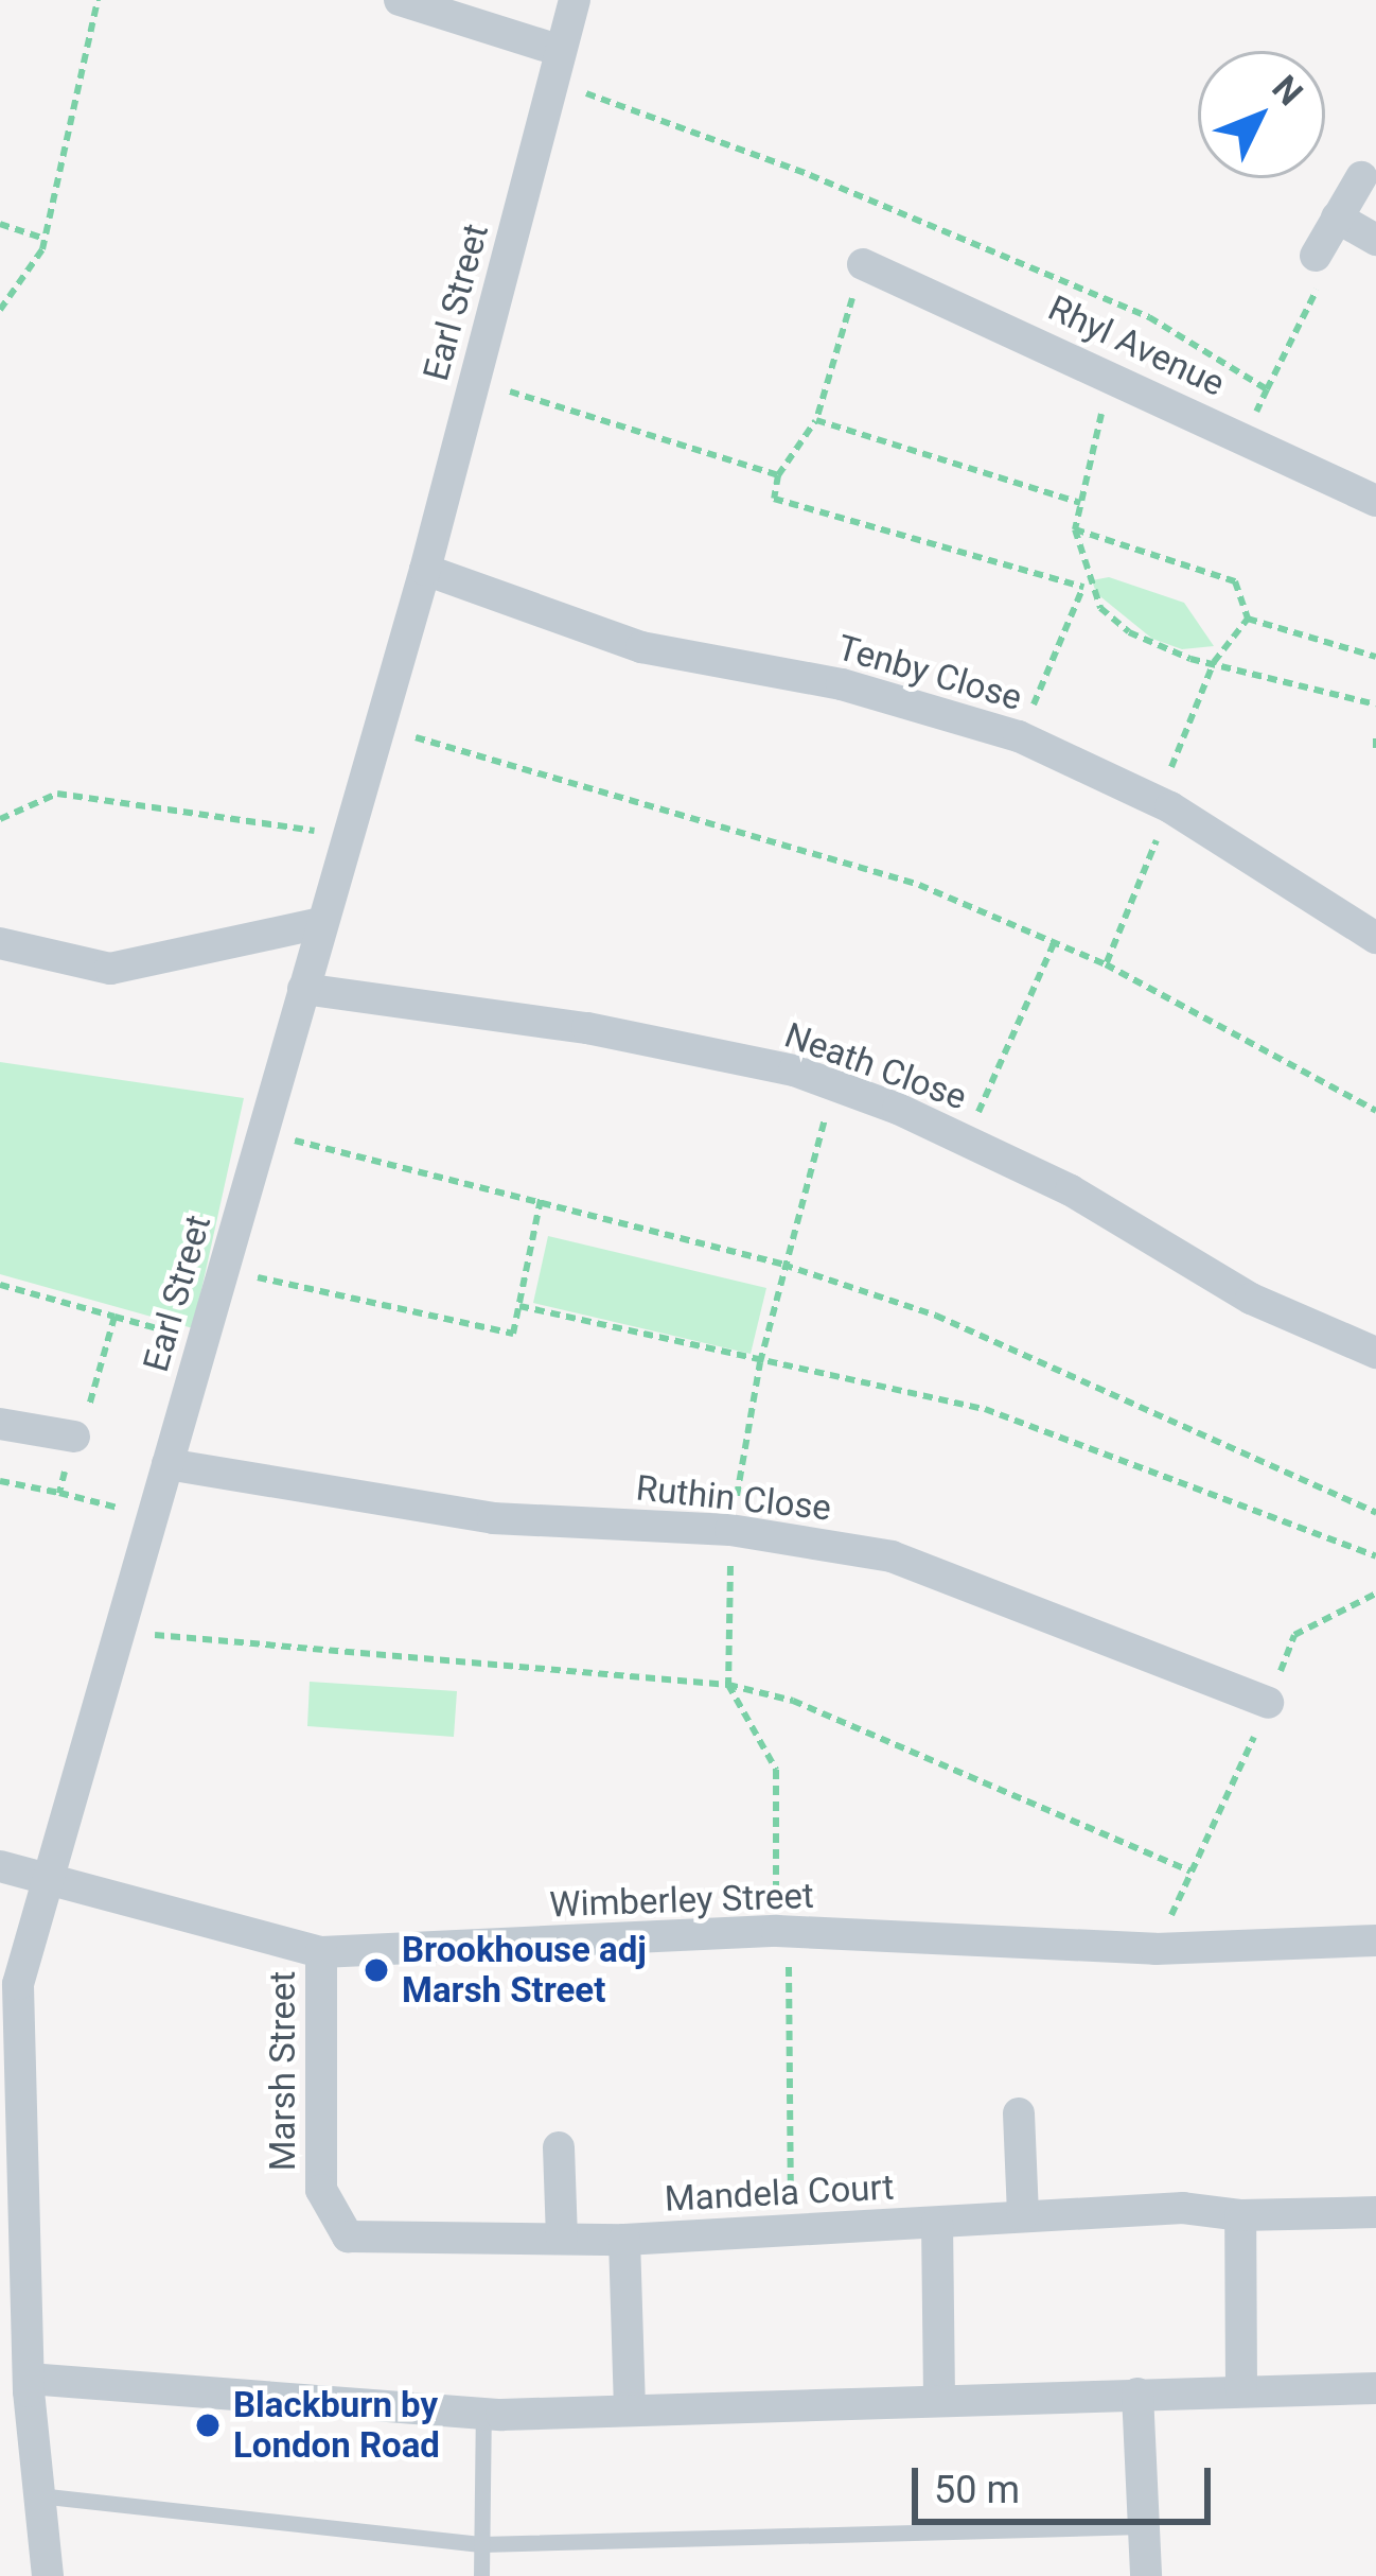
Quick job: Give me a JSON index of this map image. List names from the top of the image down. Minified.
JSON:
{"streets":{"street":["Earl Street","Rhyl Avenue","Tenby Close","Neath Close","Ruthin Close","Wimberley Street","Marsh Street","Mandela Court"]},"crossings":[["Earl Street","Tenby Close"],["Earl Street","Neath Close"],["Earl Street","Ruthin Close"],["Earl Street","Wimberley Street"],["Wimberley Street","Marsh Street"],["Marsh Street","Mandela Court"]],"places":["Brookhouse adj Marsh Street","Blackburn by London Road"],"scale_bar":"50 m","north":"top right"}
